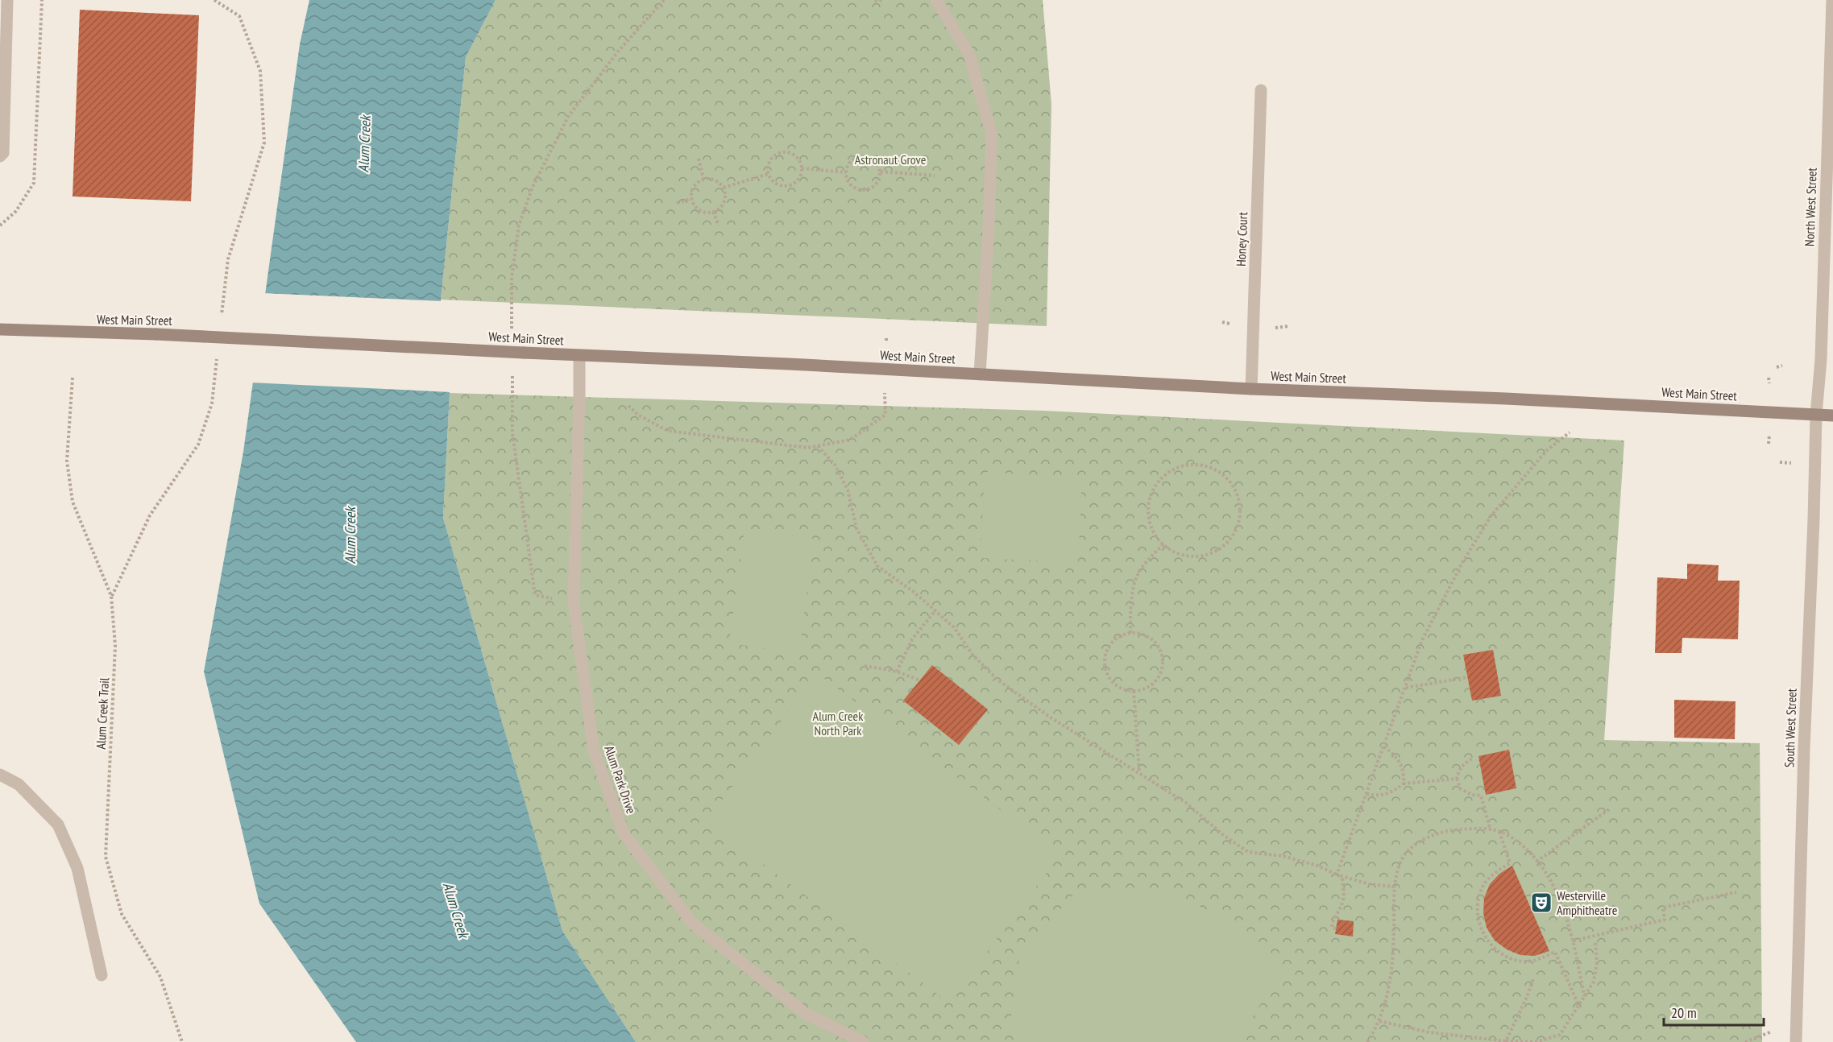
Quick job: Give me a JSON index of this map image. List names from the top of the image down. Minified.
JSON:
{"streets":{"main road":["West Main Street"],"street":["North West Street","Honey Court","South West Street","Alum Park Drive"],"path":["Alum Creek Trail"]},"crossings":[["North West Street","West Main Street"],["North West Street","South West Street"],["Honey Court","West Main Street"],["West Main Street","South West Street"],["West Main Street","Alum Park Drive"]],"water":["Alum Creek"],"parks":["Astronaut Grove","Alum Creek North Park"],"places":{"theatre":["Westerville Amphitheatre"]},"scale_bar":"20 m"}
